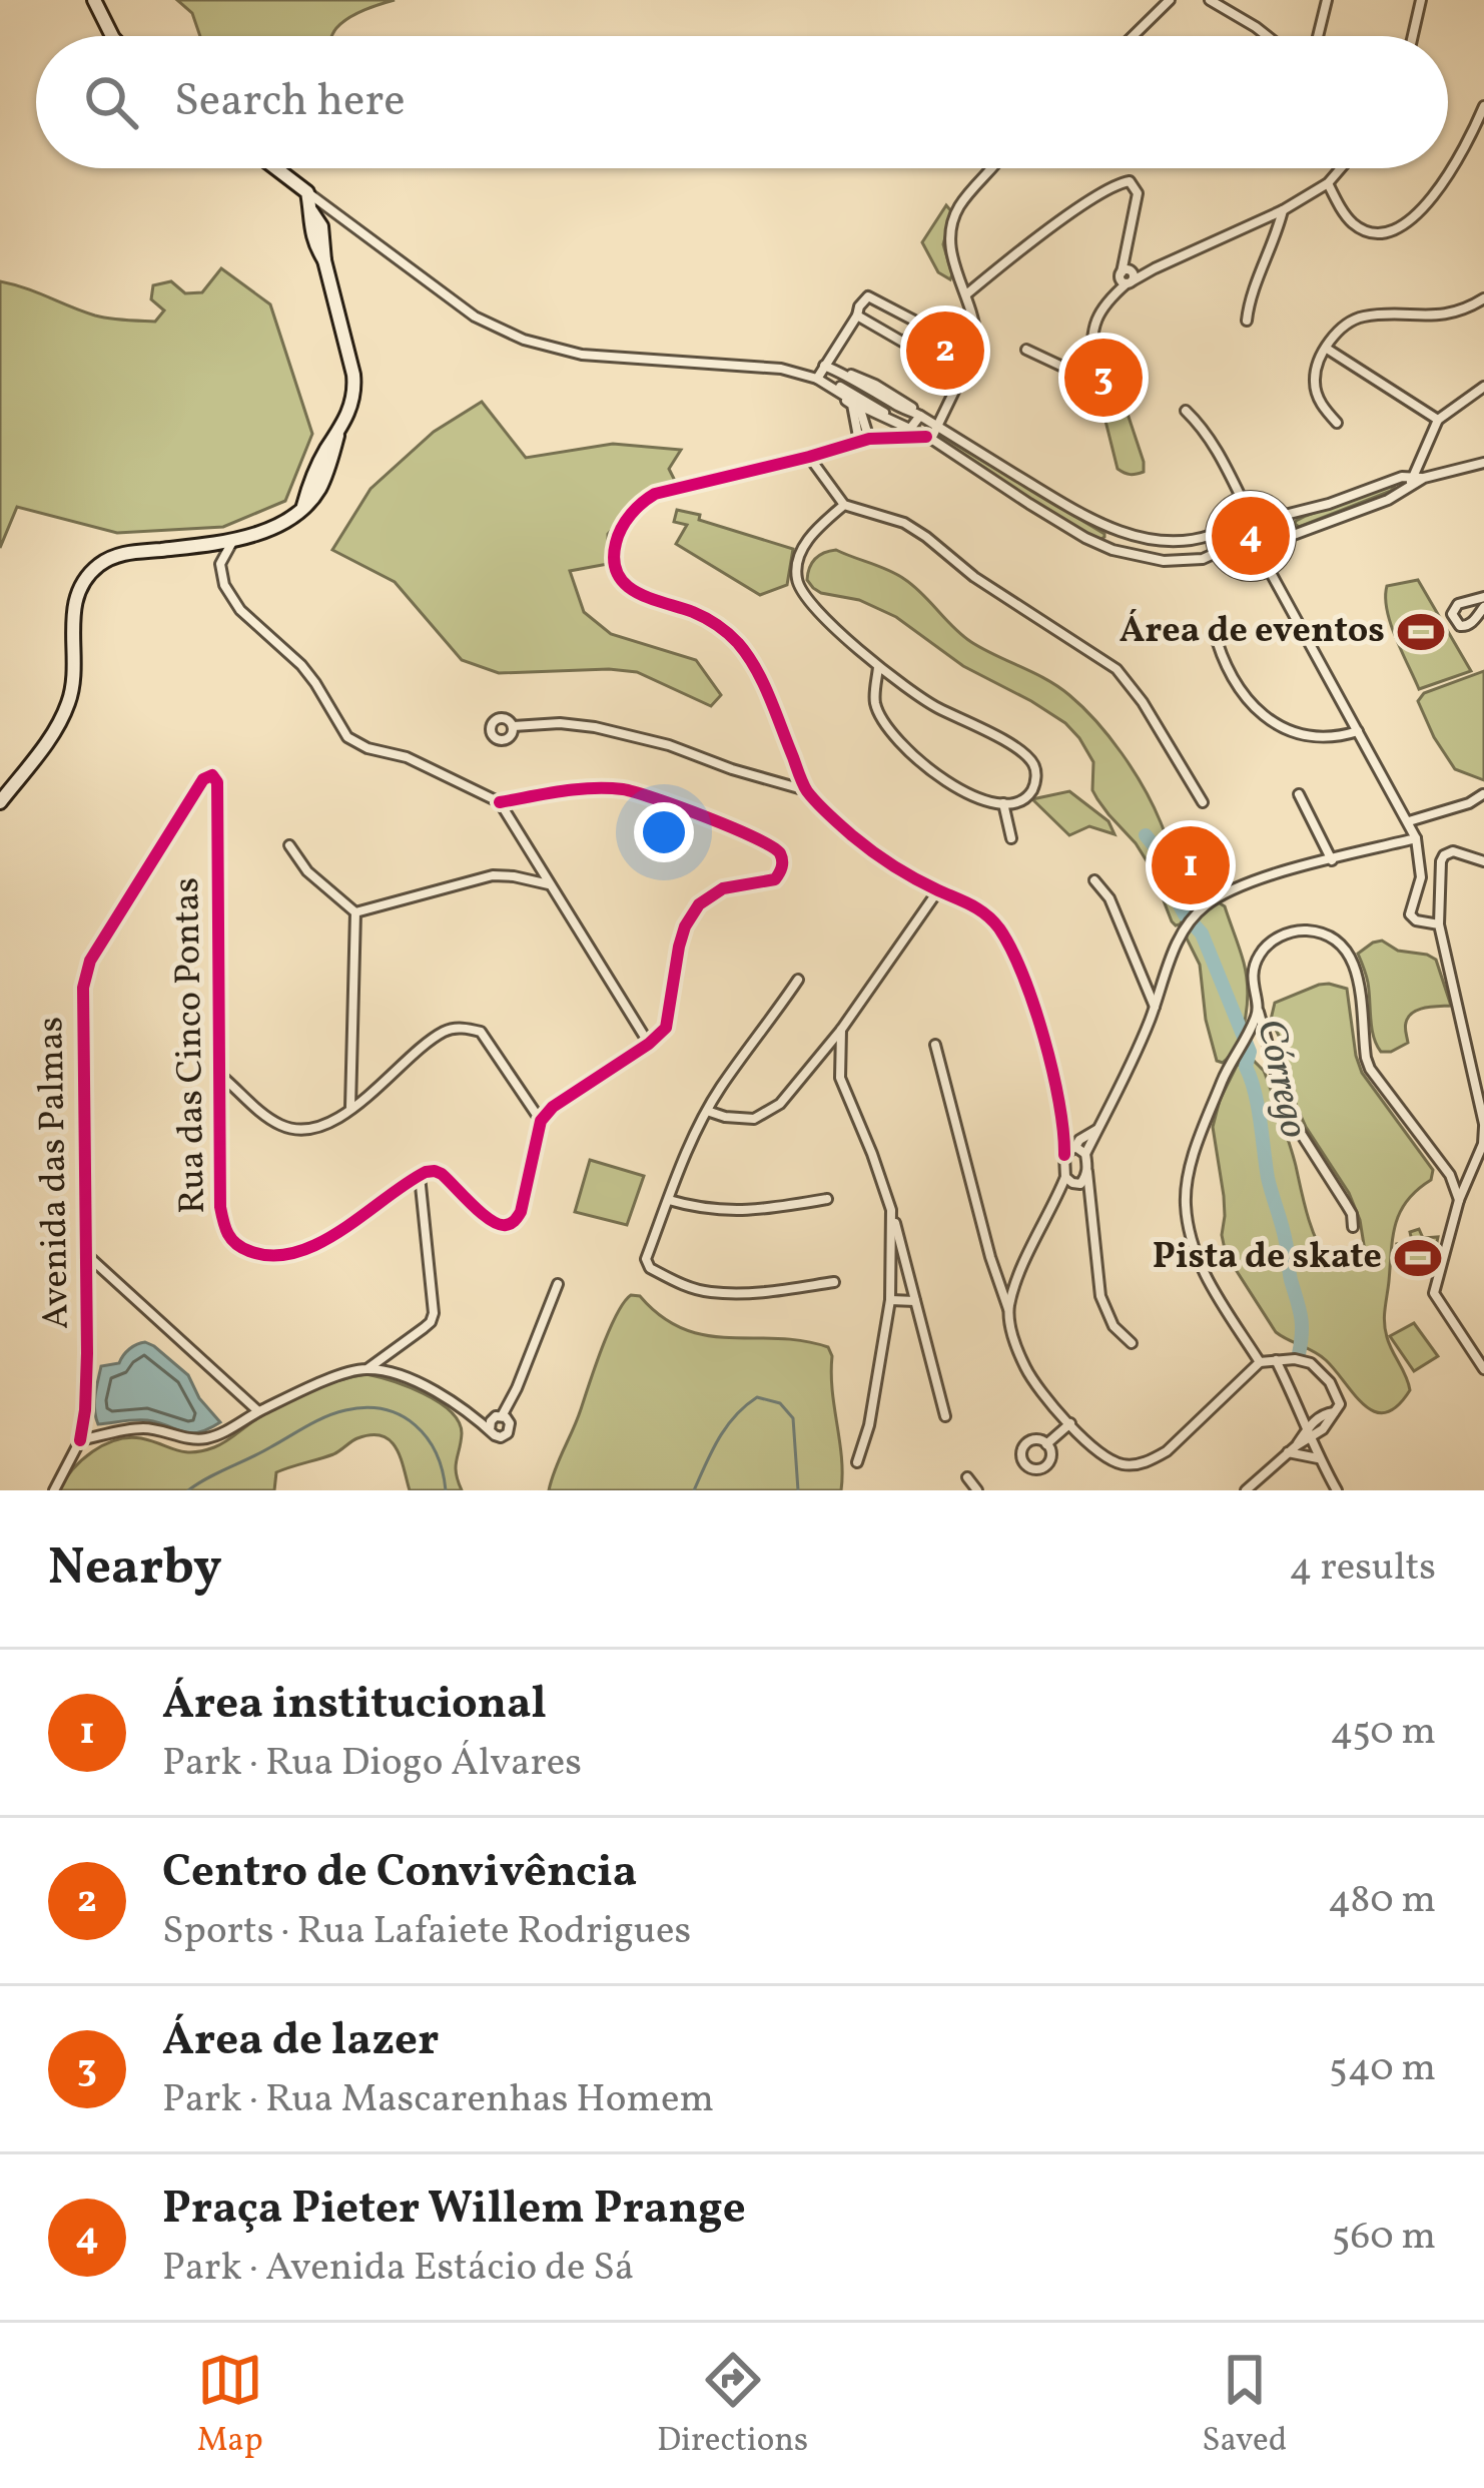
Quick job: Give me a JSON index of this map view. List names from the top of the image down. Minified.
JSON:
{"streets":{"street":["Rua das Cinco Pontas","Avenida das Palmas"]},"water":["Córrego"],"places":{"sports":["Área de eventos","Pista de skate"]},"page":{"search":"Search here","pins":["2","3","4","1"],"heading":["Nearby","4 results"],"list":[{"mark":"1","name":"Área institucional","note":"Park · Rua Diogo Álvares","value":"450 m"},{"mark":"2","name":"Centro de Convivência","note":"Sports · Rua Lafaiete Rodrigues","value":"480 m"},{"mark":"3","name":"Área de lazer","note":"Park · Rua Mascarenhas Homem","value":"540 m"},{"mark":"4","name":"Praça Pieter Willem Prange","note":"Park · Avenida Estácio de Sá","value":"560 m"}],"nav":["Map","Directions","Saved"]}}
